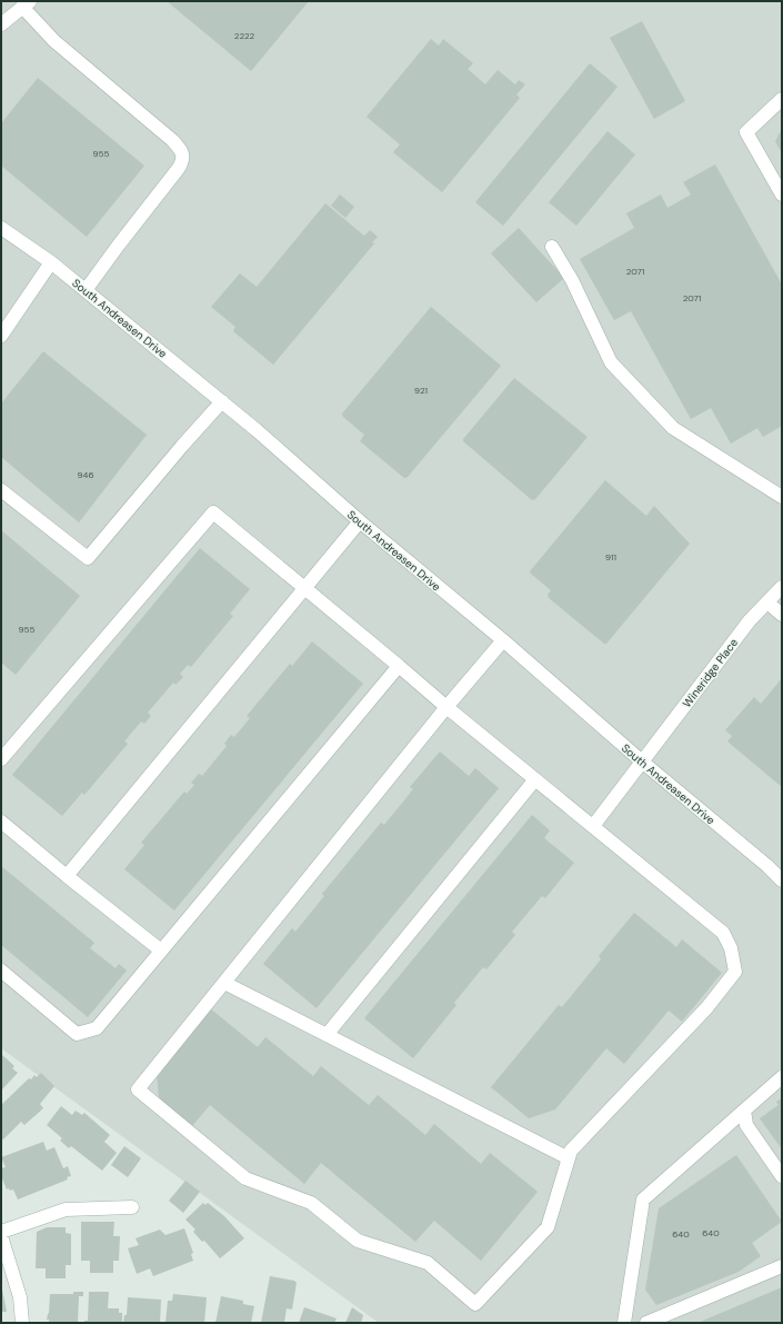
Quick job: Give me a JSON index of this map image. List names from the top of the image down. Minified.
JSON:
{"streets":{"street":["South Andreasen Drive","Wineridge Place"]},"crossings":[["South Andreasen Drive","Wineridge Place"]],"house_numbers":["2222","955","2071","2071","921","946","911","955","640","640"]}
